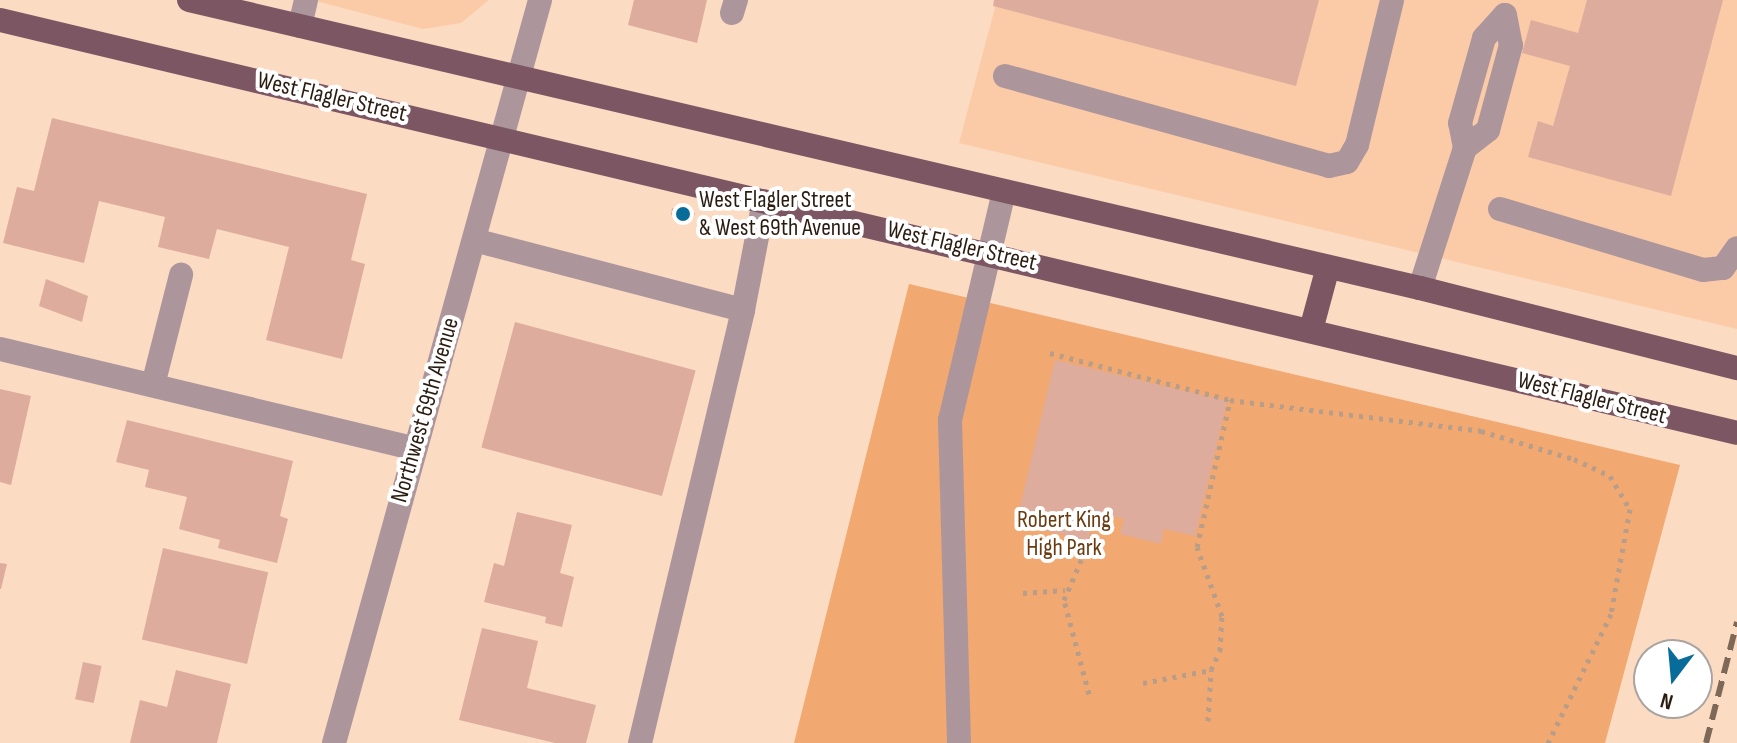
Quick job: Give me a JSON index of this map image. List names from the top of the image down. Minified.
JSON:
{"streets":{"main road":["West Flagler Street"],"street":["Northwest 69th Avenue"]},"crossings":[["West Flagler Street","Northwest 69th Avenue"]],"parks":["Robert King High Park"],"places":["West Flagler Street & West 69th Avenue"],"north":"bottom"}
